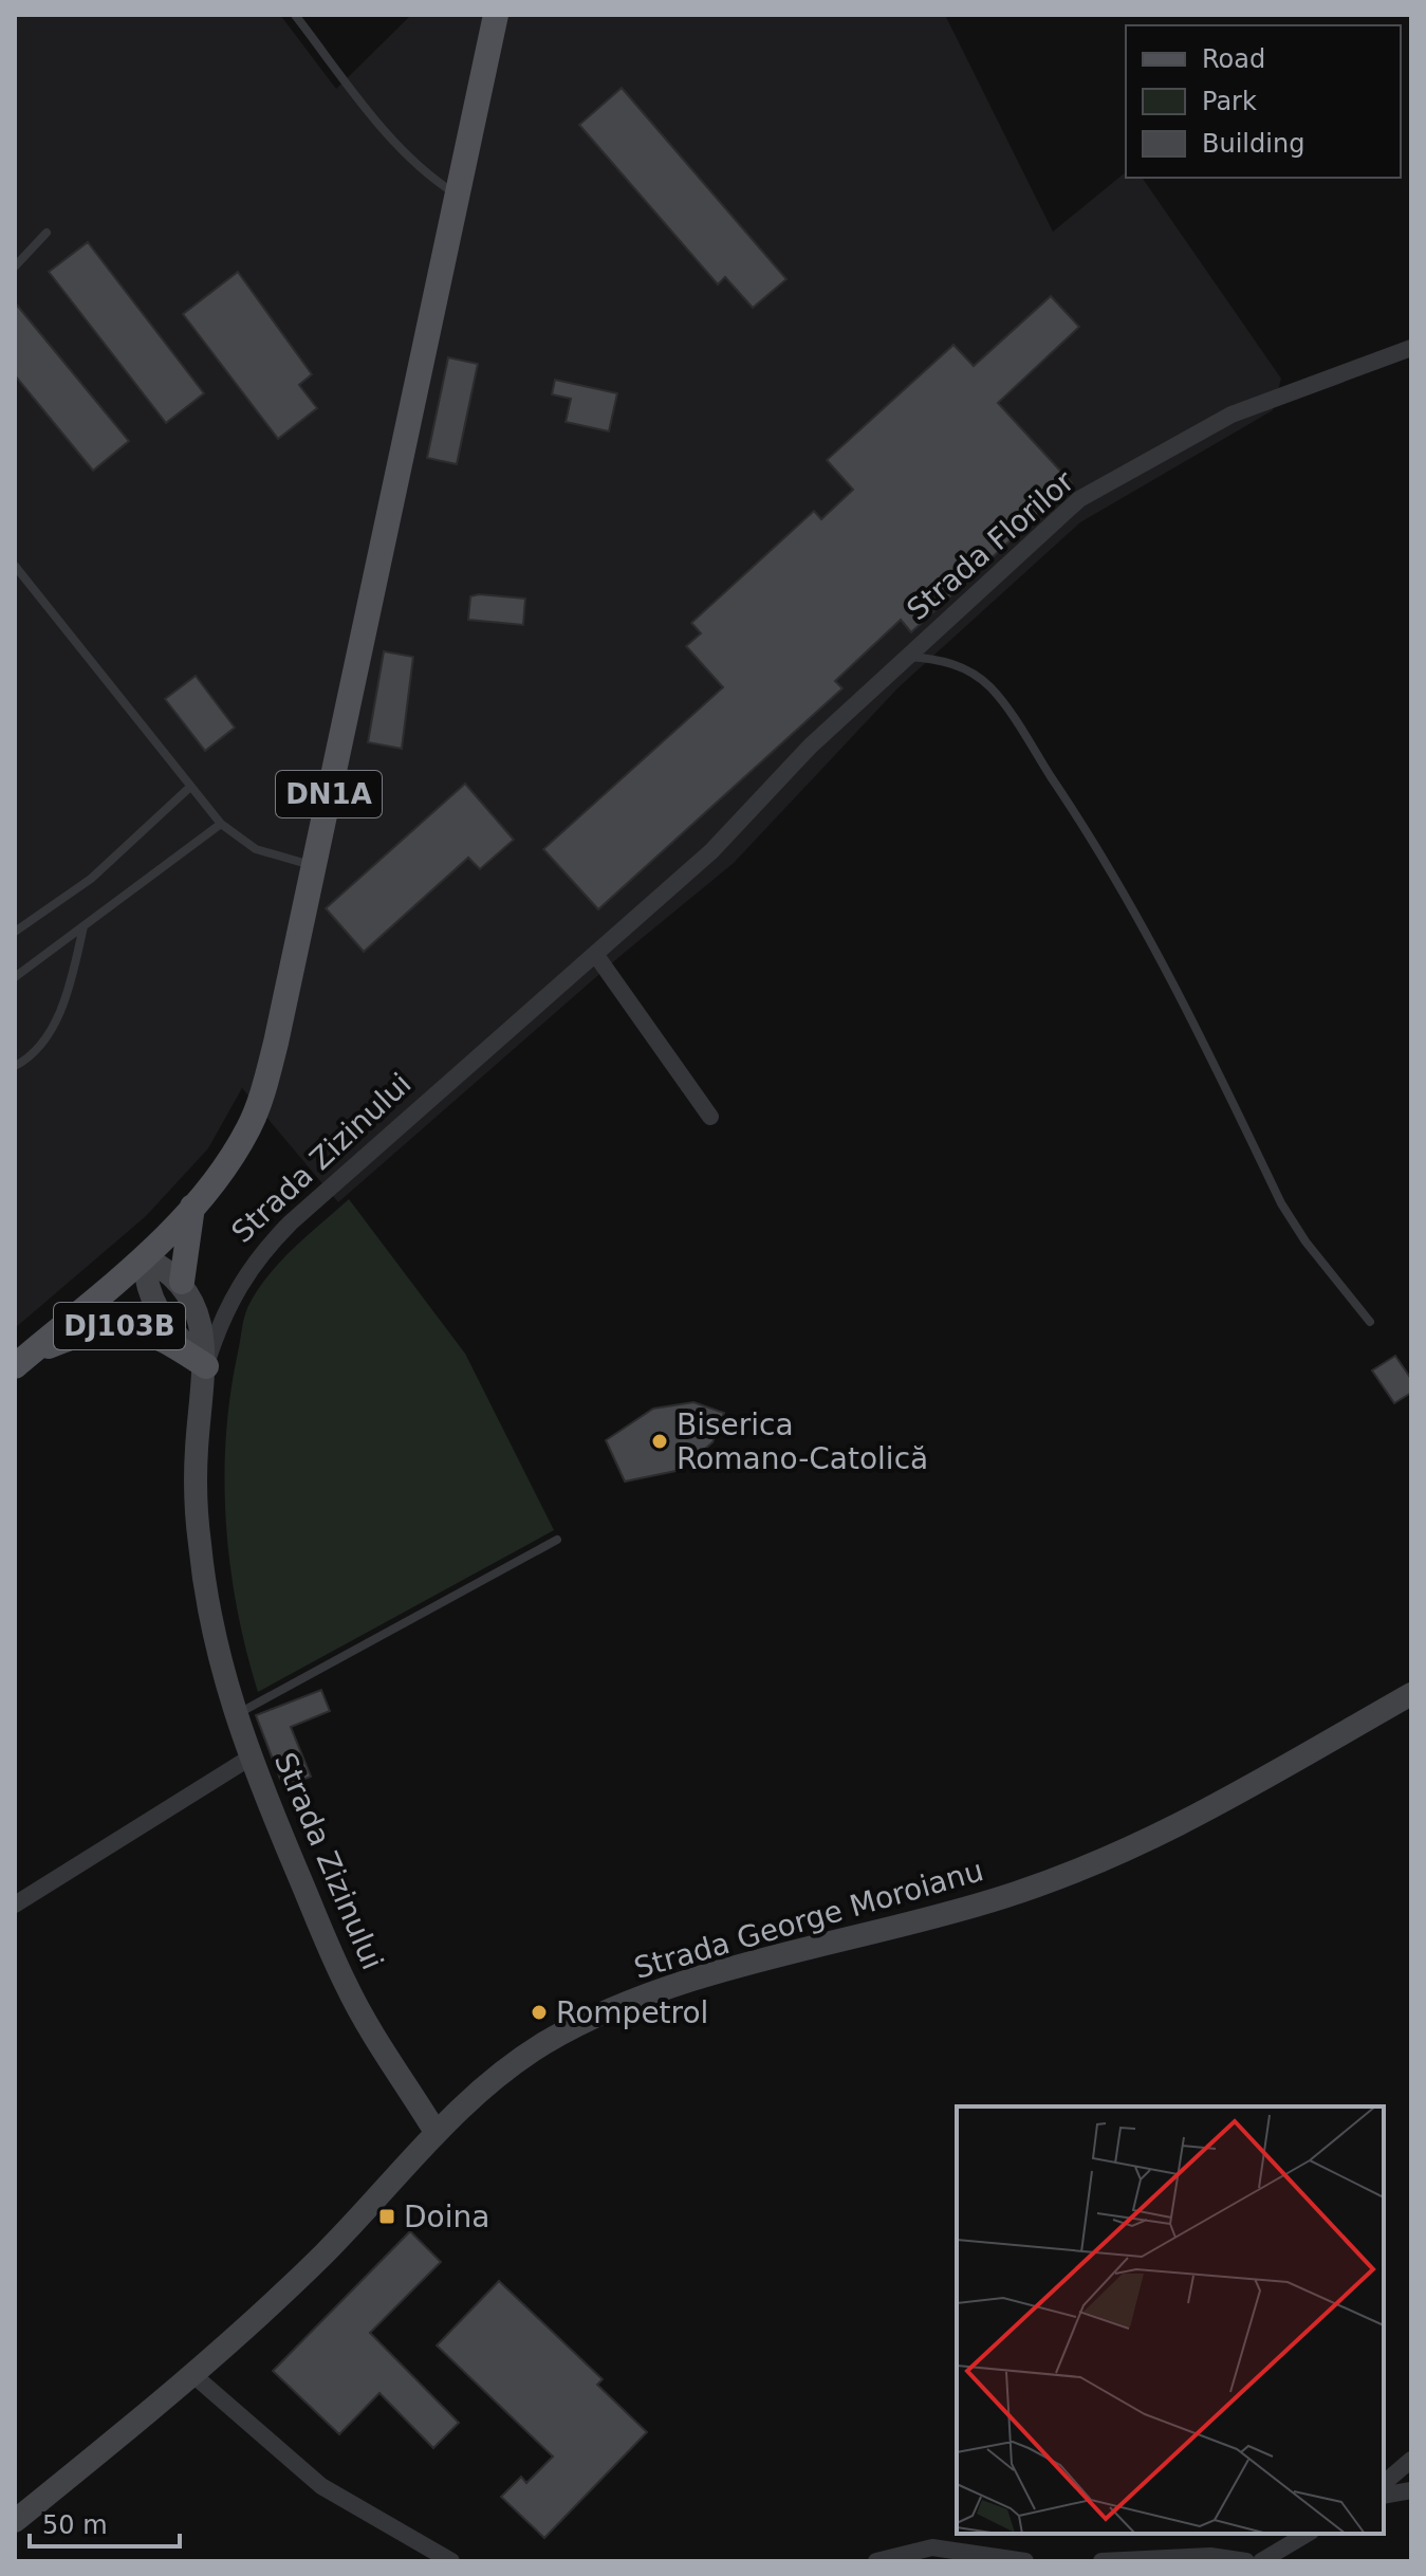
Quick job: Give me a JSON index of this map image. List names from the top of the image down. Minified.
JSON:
{"streets":{"main road":["DN1A","Strada Zizinului","DJ103B","Strada George Moroianu"],"street":["Strada Florilor"]},"crossings":[["Strada Florilor","Strada Zizinului"],["DN1A","DJ103B"],["Strada Zizinului","DJ103B"],["Strada Zizinului","Strada George Moroianu"]],"places":{"other":["Biserica Romano-Catolică","Rompetrol"],"transit":["Doina"]},"legend":["Road","Park","Building"],"scale_bar":"50 m"}
